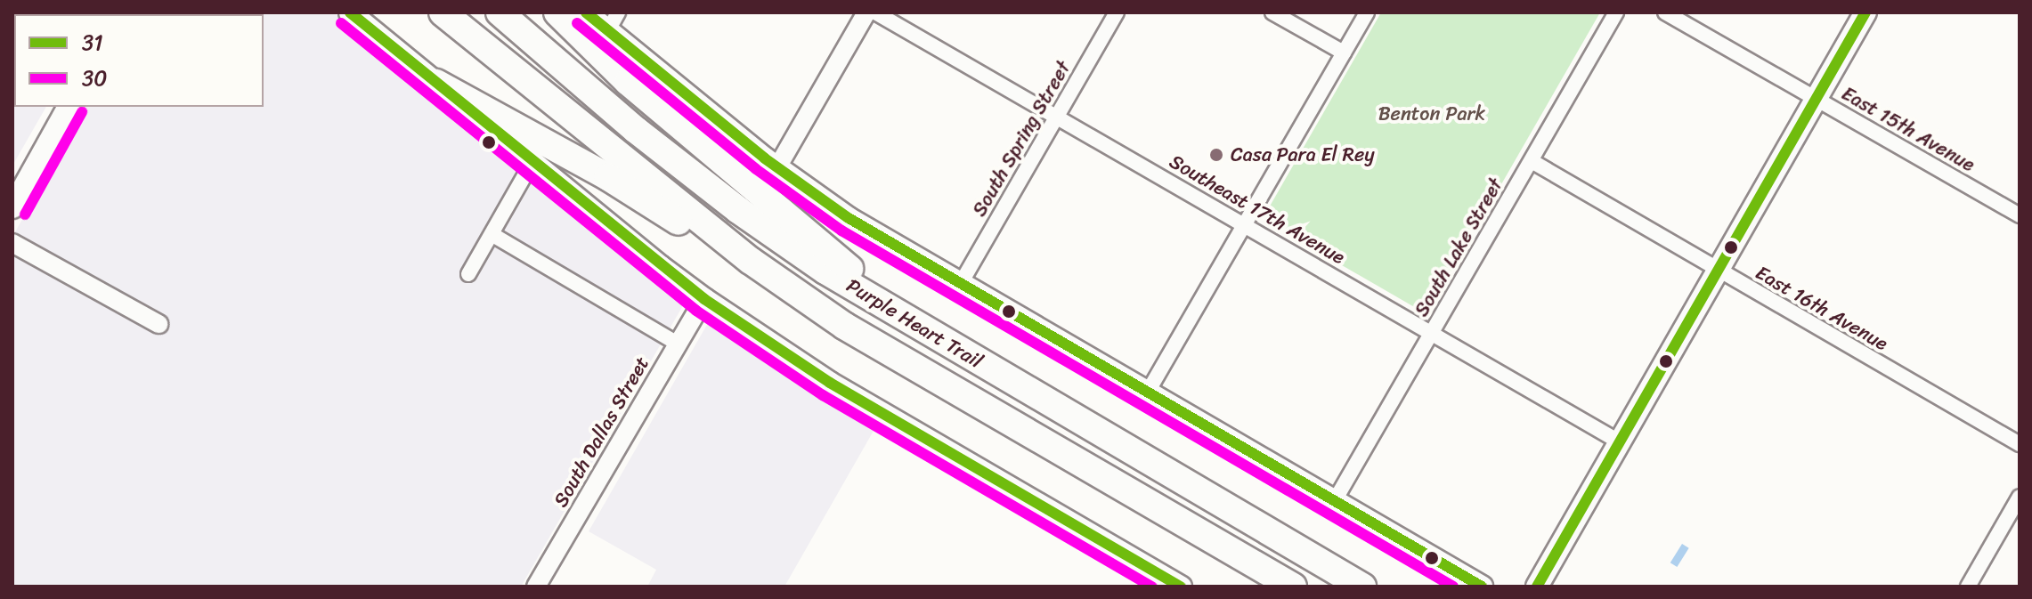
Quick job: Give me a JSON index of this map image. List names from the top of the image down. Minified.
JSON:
{"streets":{"highway":["Purple Heart Trail"],"street":["East 15th Avenue","South Spring Street","Southeast 17th Avenue","South Lake Street","East 16th Avenue","South Dallas Street"]},"crossings":[["South Spring Street","Southeast 17th Avenue"],["Southeast 17th Avenue","South Lake Street"],["South Lake Street","East 16th Avenue"]],"parks":["Benton Park"],"places":["Casa Para El Rey"],"lines":["transit line 31","transit line 30"],"legend":["31","30"]}
